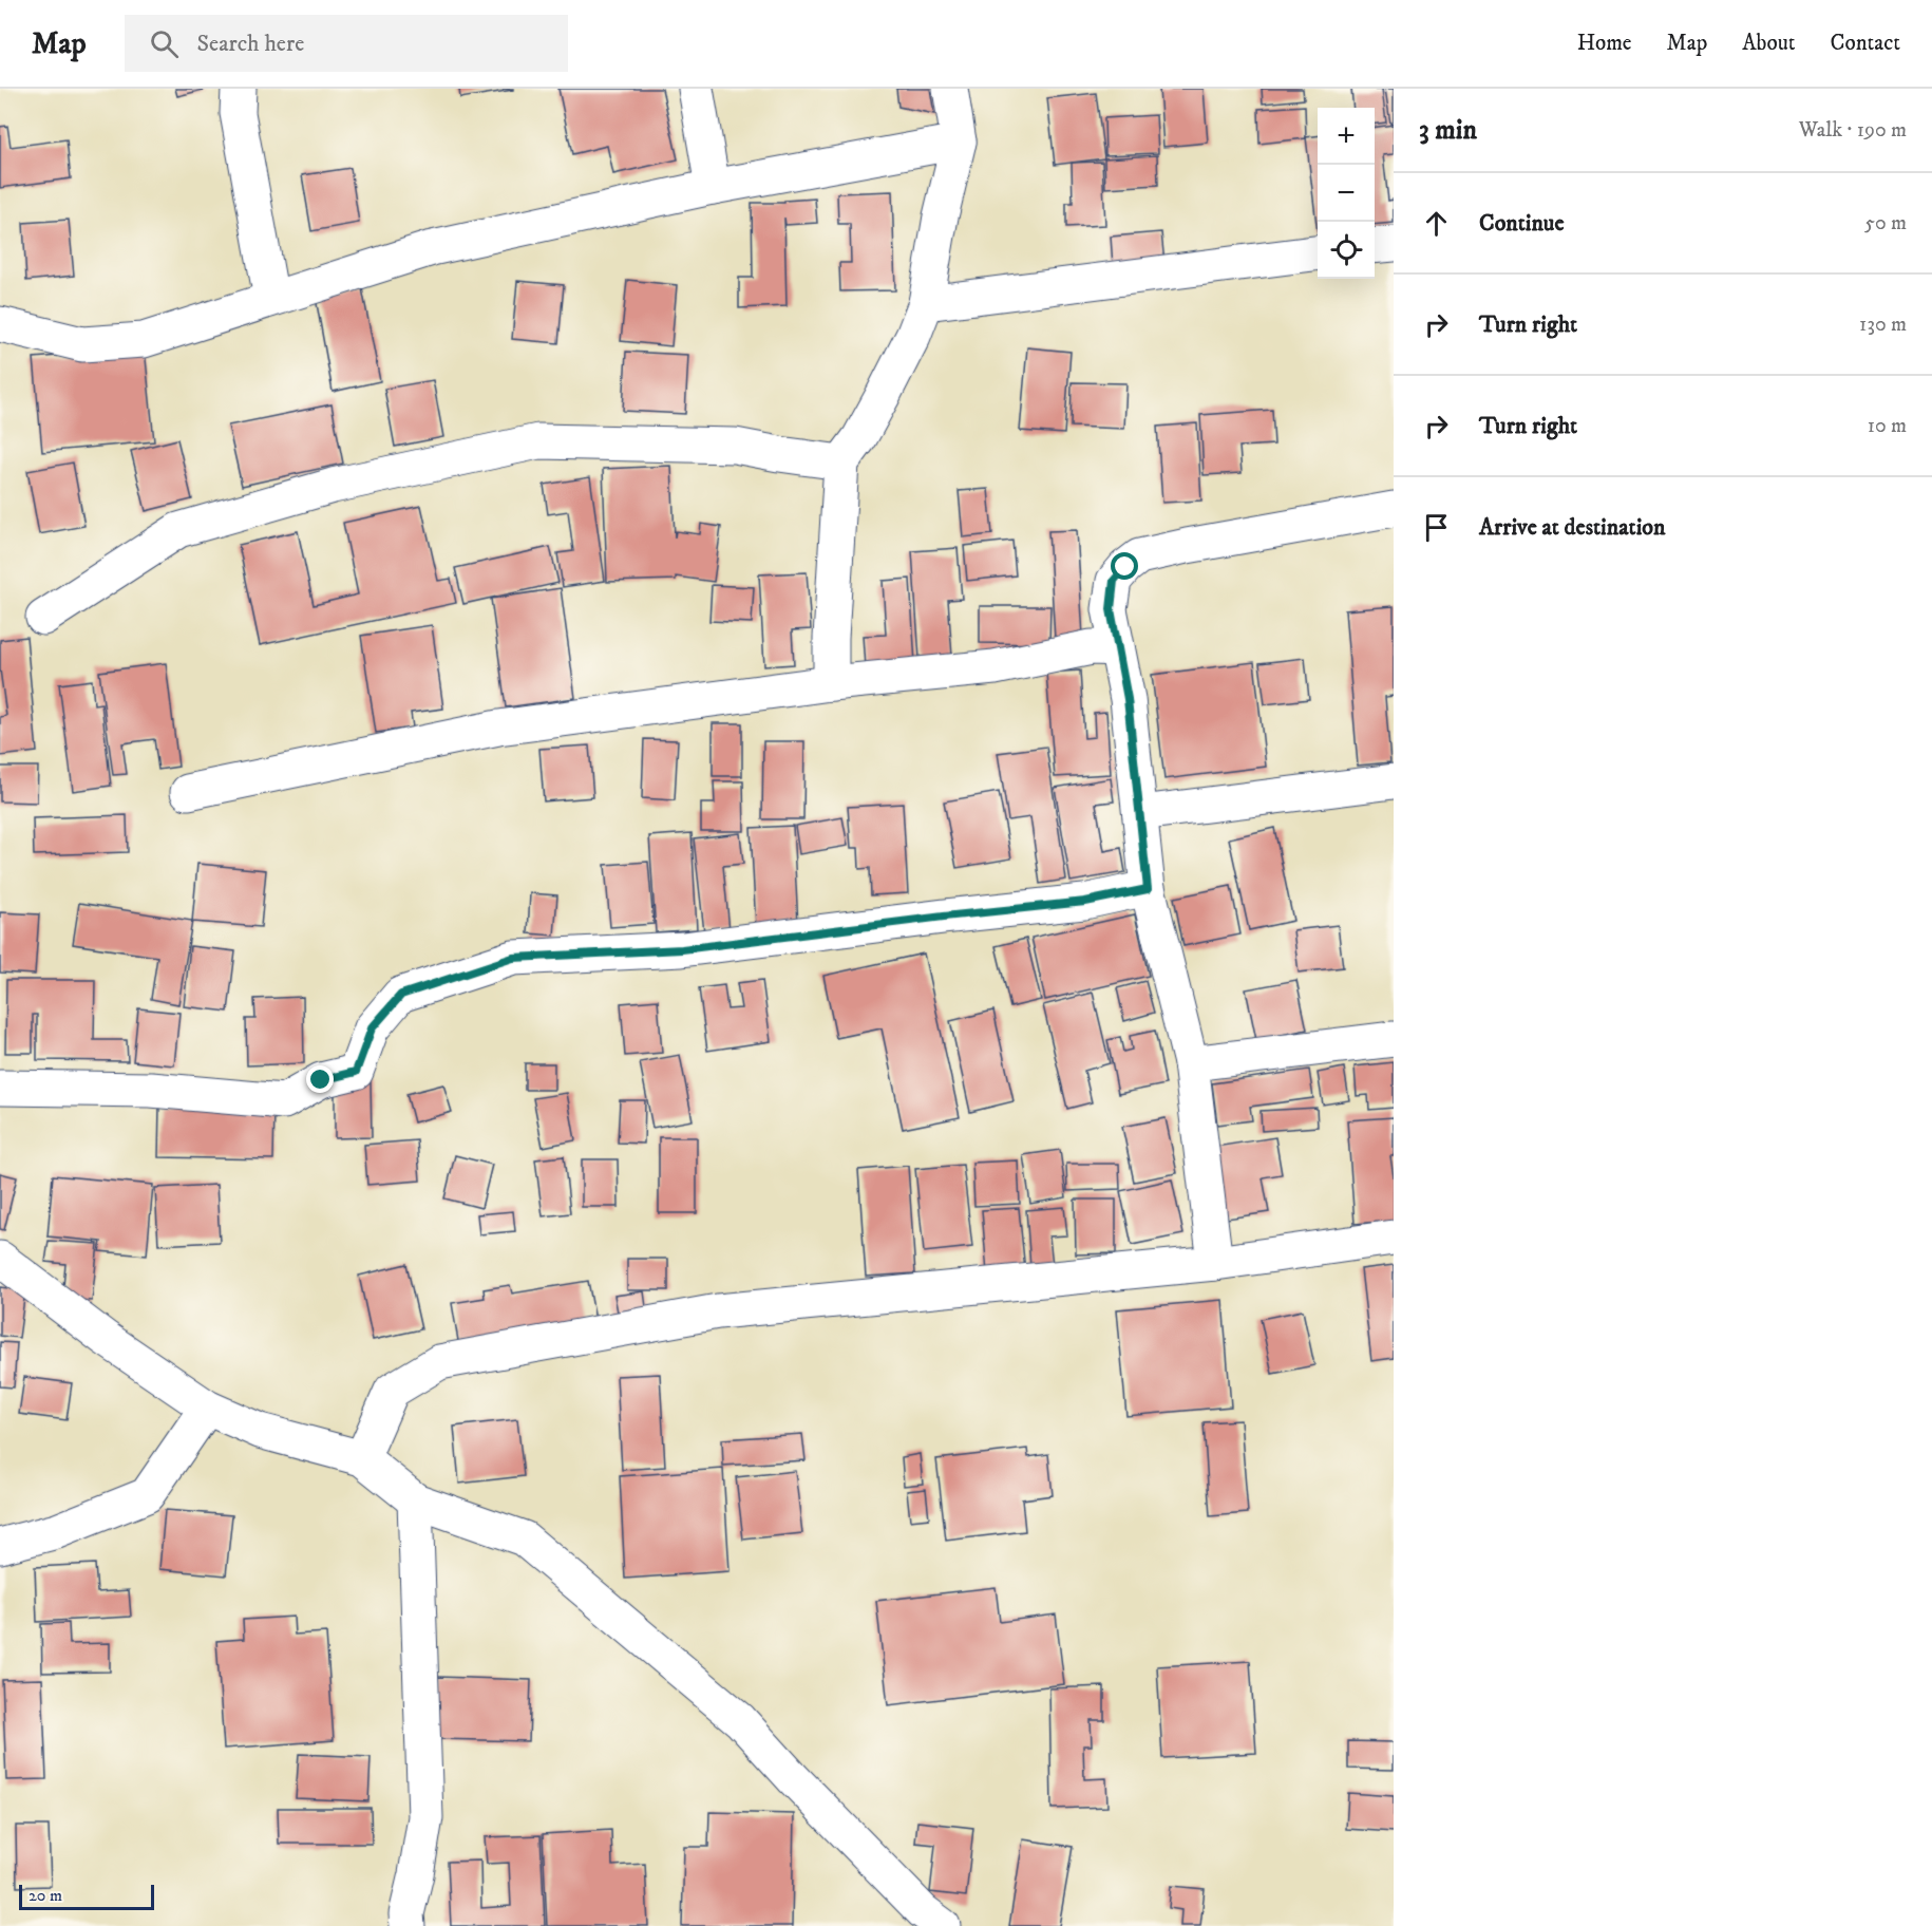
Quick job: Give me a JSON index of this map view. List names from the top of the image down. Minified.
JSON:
{"scale_bar":"20 m","page":{"header":"Map","search":"Search here","nav":["Home","Map","About","Contact"],"heading":["3 min","Walk · 190 m"],"map_buttons":["+","−"],"list":[["Continue","50 m"],["Turn right","130 m"],["Turn right","10 m"],"Arrive at destination"],"scale":"20 m"}}
